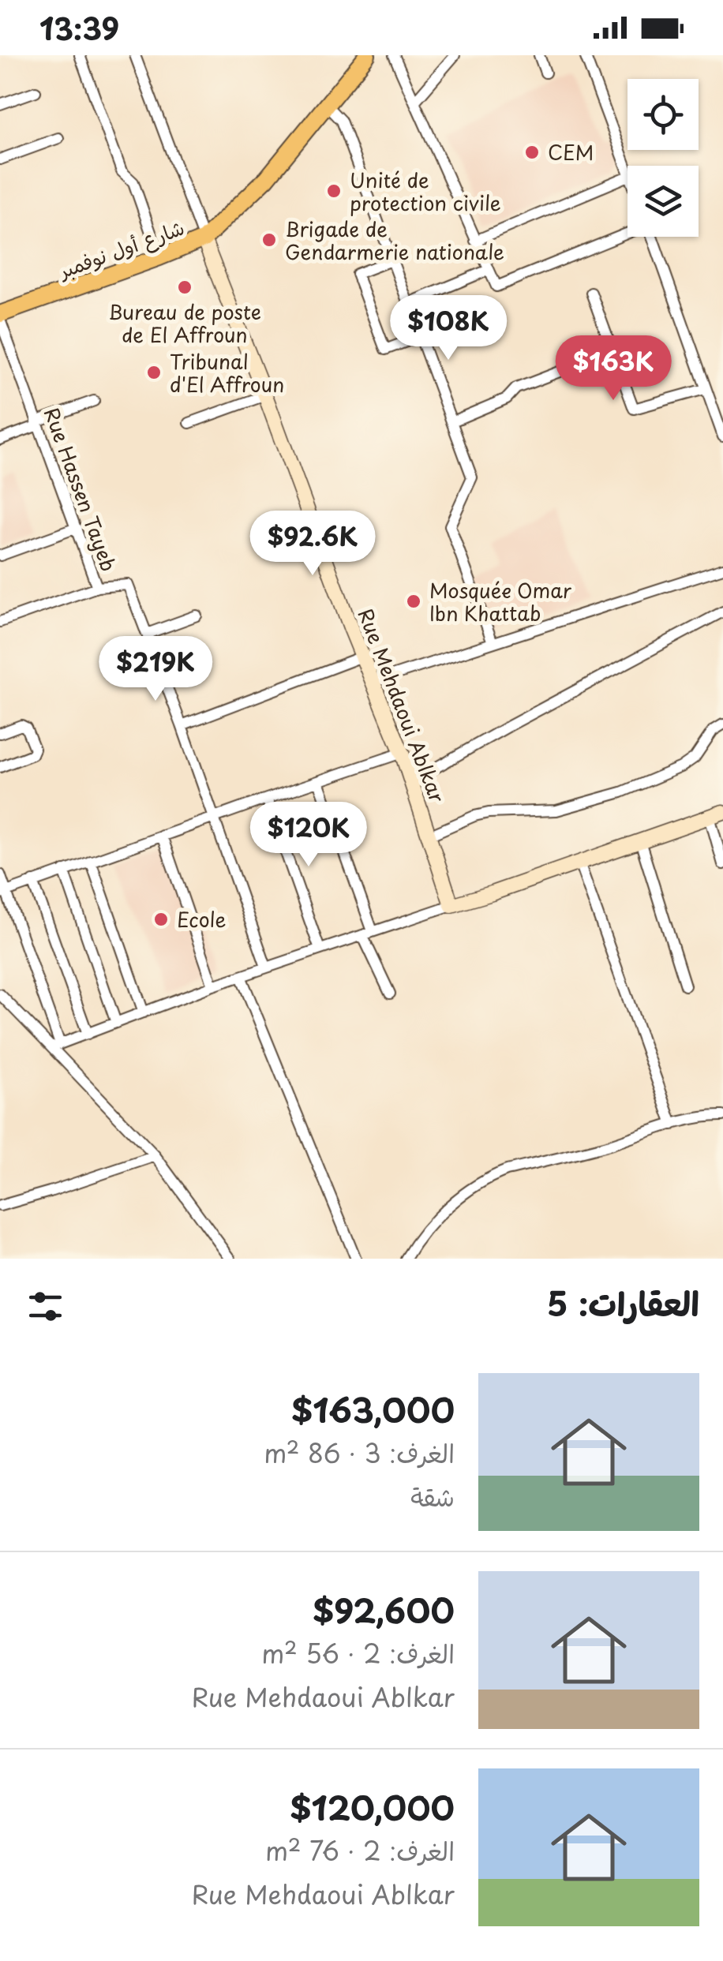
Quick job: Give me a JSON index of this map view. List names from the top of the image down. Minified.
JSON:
{"streets":{"main road":["شارع أول نوفمبر"],"street":["Rue Hassen Tayeb","Rue Mehdaoui Ablkar"]},"crossings":[["شارع أول نوفمبر","Rue Hassen Tayeb"],["شارع أول نوفمبر","Rue Mehdaoui Ablkar"]],"places":["CEM","Unité de protection civile","Brigade de Gendarmerie nationale","Bureau de poste de El Affroun","Tribunal d'El Affroun","Mosquée Omar Ibn Khattab","Ecole"],"page":{"status":"13:39","price":["$108K","$163K","$92.6K","$219K","$120K"],"heading":"العقارات: 5","list":[{"name":"$163,000","note":"الغرف: 3 · 86 m² · شقة"},{"name":"$92,600","note":"الغرف: 2 · 56 m² · Rue Mehdaoui Ablkar"},{"name":"$120,000","note":"الغرف: 2 · 76 m² · Rue Mehdaoui Ablkar"}]}}
